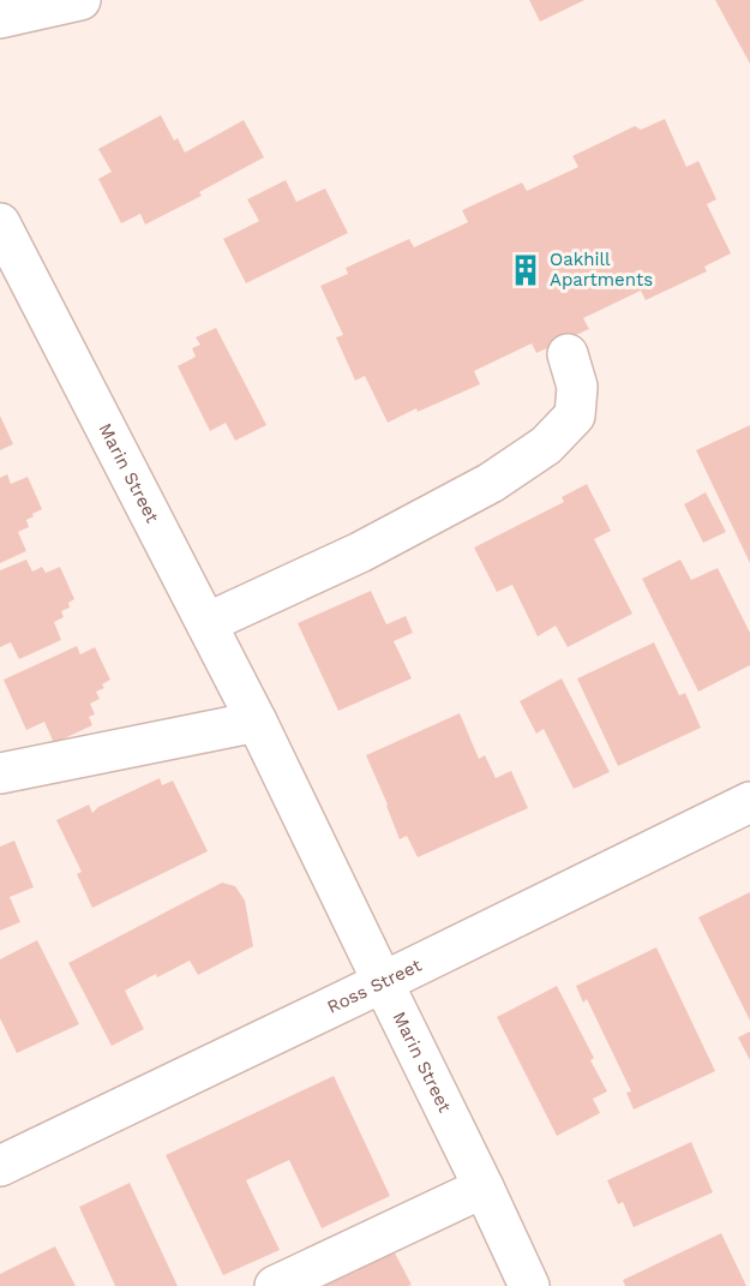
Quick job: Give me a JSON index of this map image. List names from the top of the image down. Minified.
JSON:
{"streets":{"street":["Marin Street","Ross Street"]},"crossings":[["Marin Street","Ross Street"]],"places":{"building":["Oakhill Apartments"]}}
